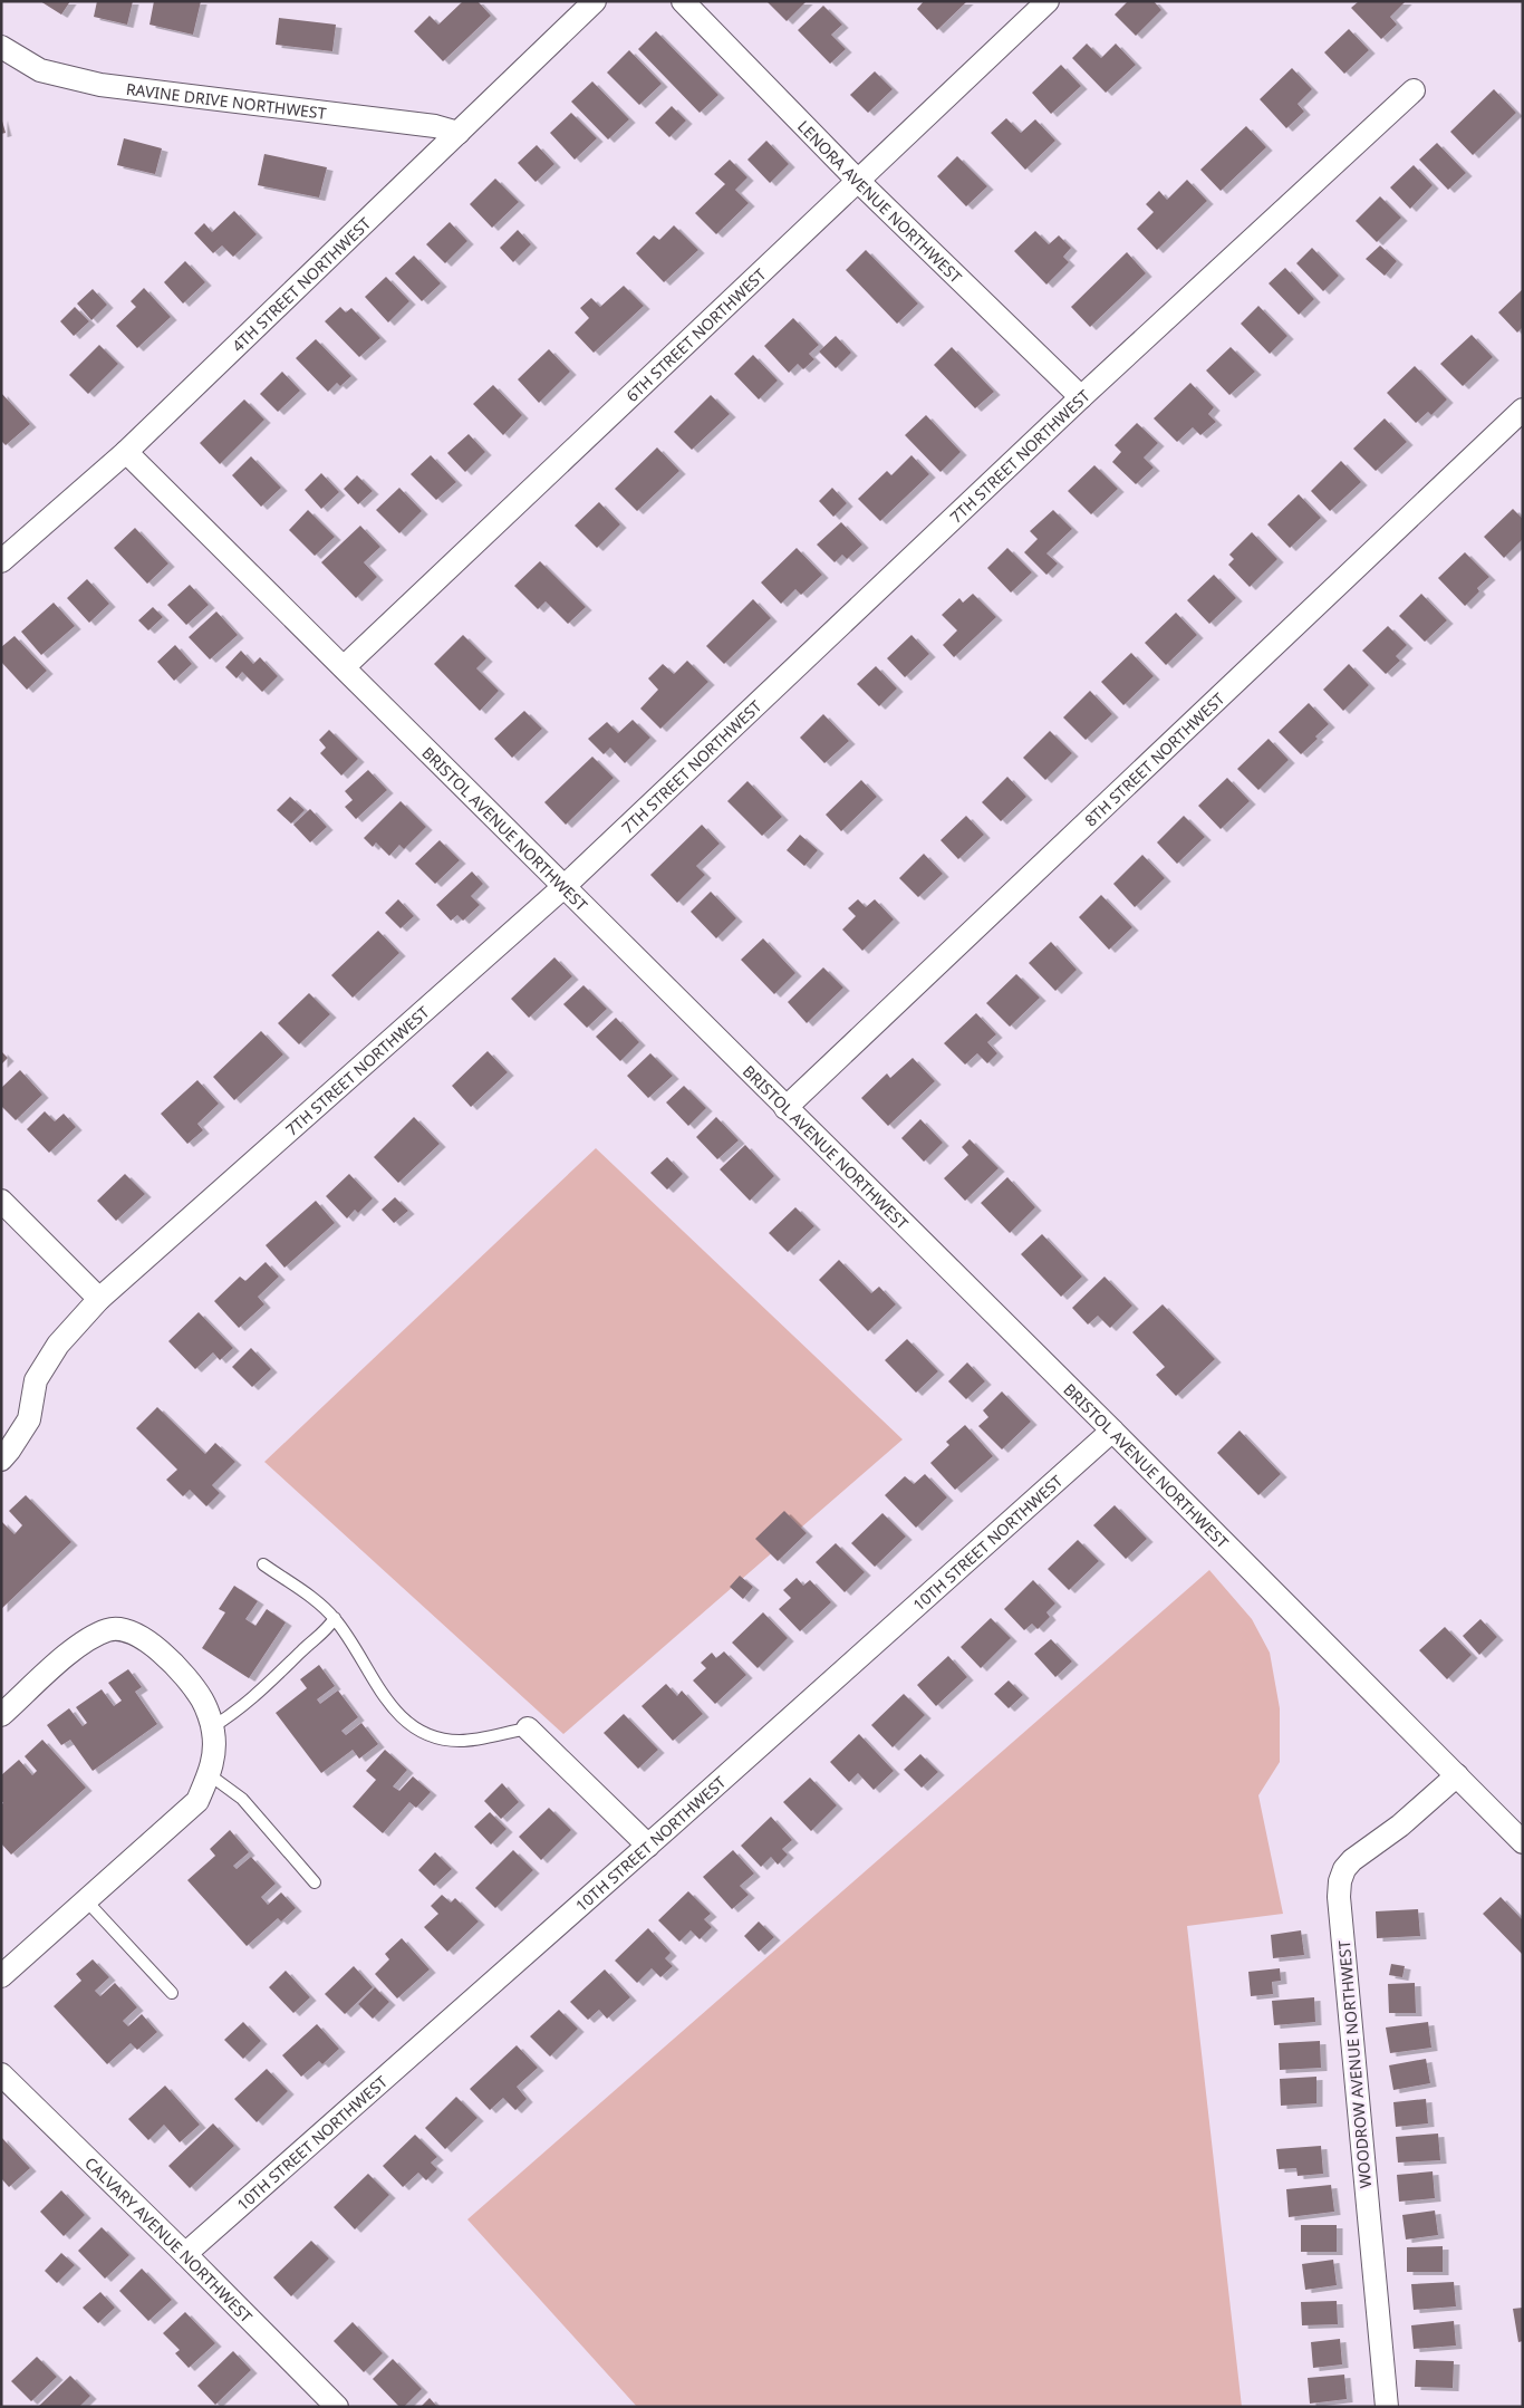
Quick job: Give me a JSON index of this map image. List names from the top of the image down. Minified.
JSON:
{"streets":{"street":["RAVINE DRIVE NORTHWEST","LENORA AVENUE NORTHWEST","4TH STREET NORTHWEST","6TH STREET NORTHWEST","7TH STREET NORTHWEST","8TH STREET NORTHWEST","BRISTOL AVENUE NORTHWEST","10TH STREET NORTHWEST","WOODROW AVENUE NORTHWEST","CALVARY AVENUE NORTHWEST"]},"crossings":[["RAVINE DRIVE NORTHWEST","4TH STREET NORTHWEST"],["LENORA AVENUE NORTHWEST","6TH STREET NORTHWEST"],["LENORA AVENUE NORTHWEST","7TH STREET NORTHWEST"],["4TH STREET NORTHWEST","BRISTOL AVENUE NORTHWEST"],["6TH STREET NORTHWEST","BRISTOL AVENUE NORTHWEST"],["7TH STREET NORTHWEST","BRISTOL AVENUE NORTHWEST"],["8TH STREET NORTHWEST","BRISTOL AVENUE NORTHWEST"],["BRISTOL AVENUE NORTHWEST","10TH STREET NORTHWEST"],["BRISTOL AVENUE NORTHWEST","WOODROW AVENUE NORTHWEST"],["10TH STREET NORTHWEST","CALVARY AVENUE NORTHWEST"]]}
